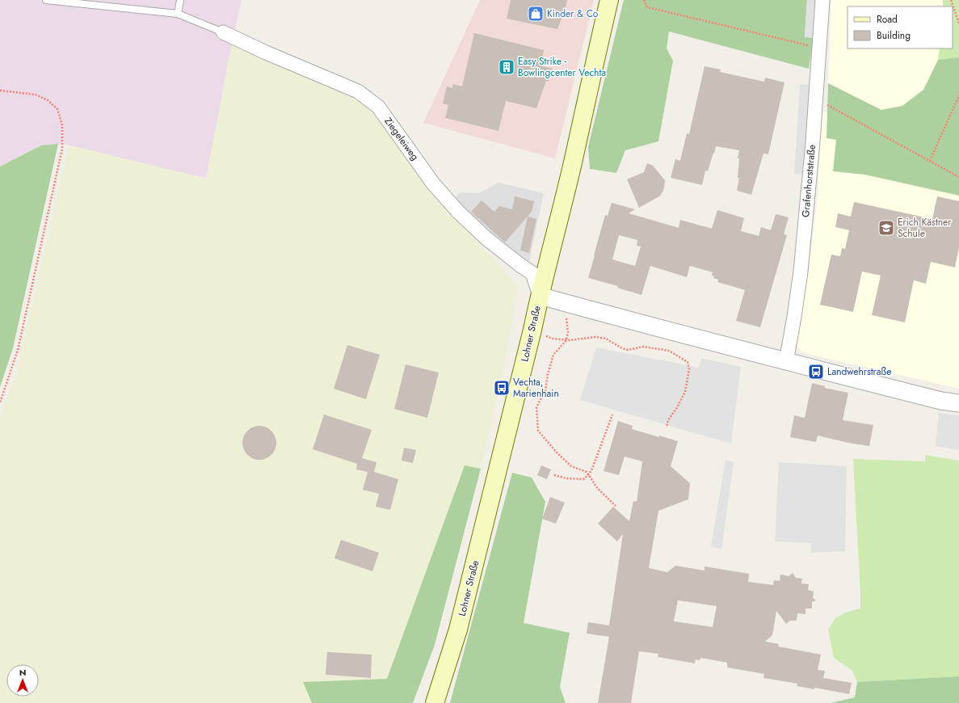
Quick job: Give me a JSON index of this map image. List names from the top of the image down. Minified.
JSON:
{"streets":{"main road":["Lohner Straße"],"street":["Ziegeleiweg","Grafenhorststraße"]},"crossings":[["Ziegeleiweg","Lohner Straße"]],"places":{"shop":["Kinder & Co"],"building":["Easy Strike - Bowlingcenter Vechta"],"school or university":["Erich Kästner Schule"],"bus stop":["Landwehrstraße","Vechta, Marienhain"]},"legend":["Road","Building"],"north":"top"}
